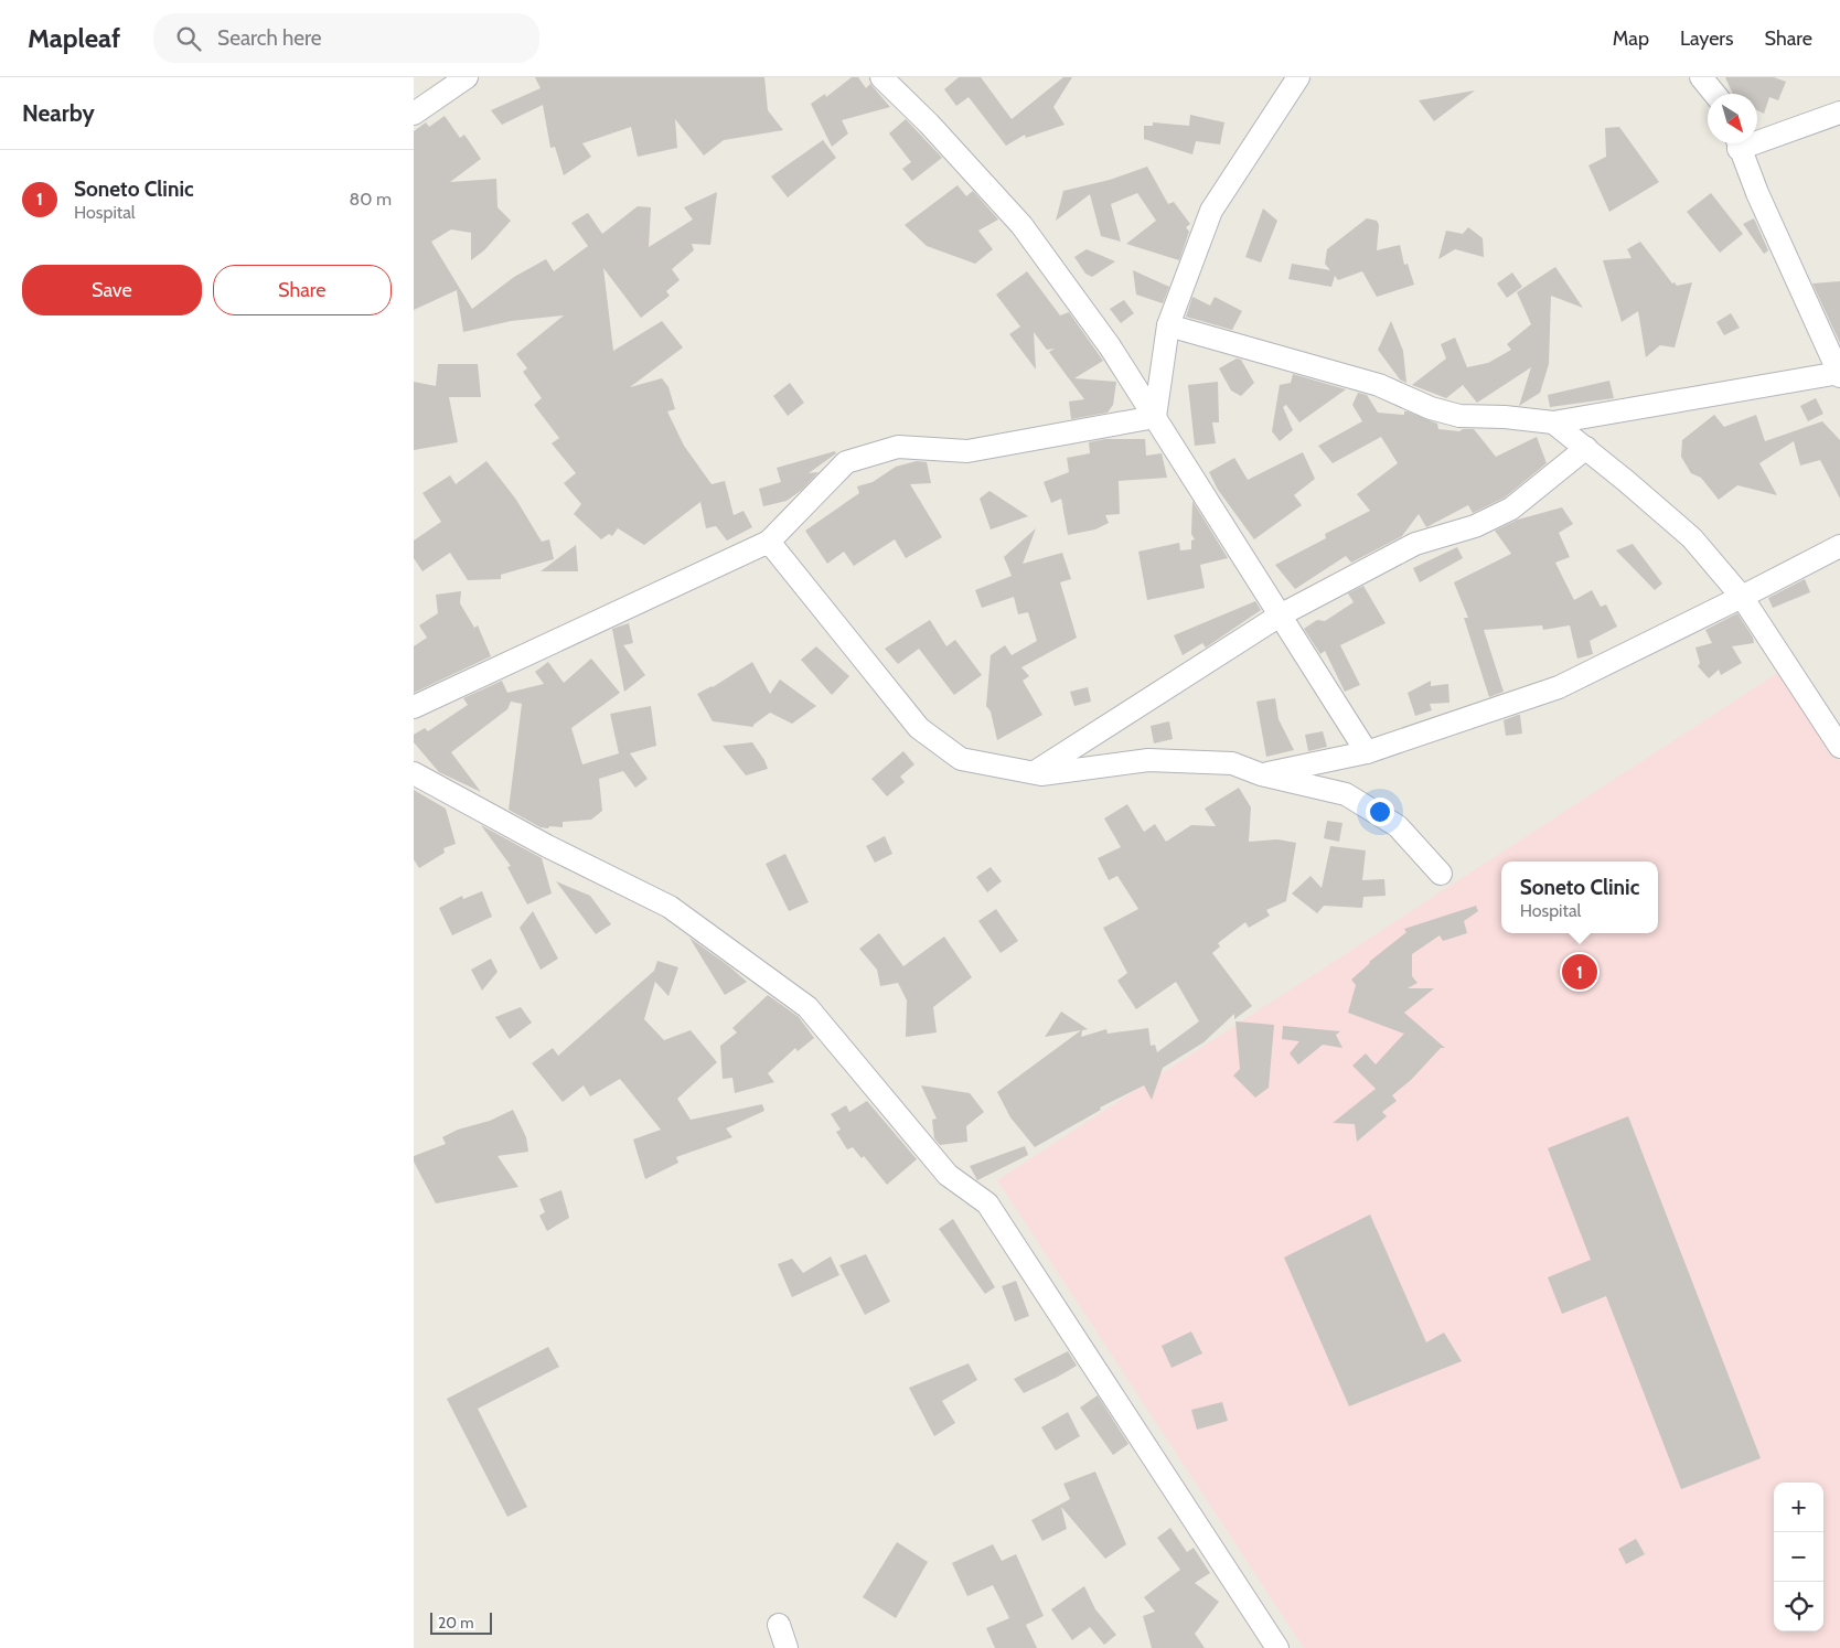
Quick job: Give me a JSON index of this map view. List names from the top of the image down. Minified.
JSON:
{"scale_bar":"20 m","north":"bottom right","page":{"header":"Mapleaf","search":"Search here","nav":["Map","Layers","Share"],"heading":"Nearby","list":[{"mark":"1","name":"Soneto Clinic","note":"Hospital","value":"80 m"}],"buttons":["Save","Share"],"popup":["Soneto Clinic","Hospital"],"pins":"1","map_buttons":["+","−"],"scale":"20 m"}}
